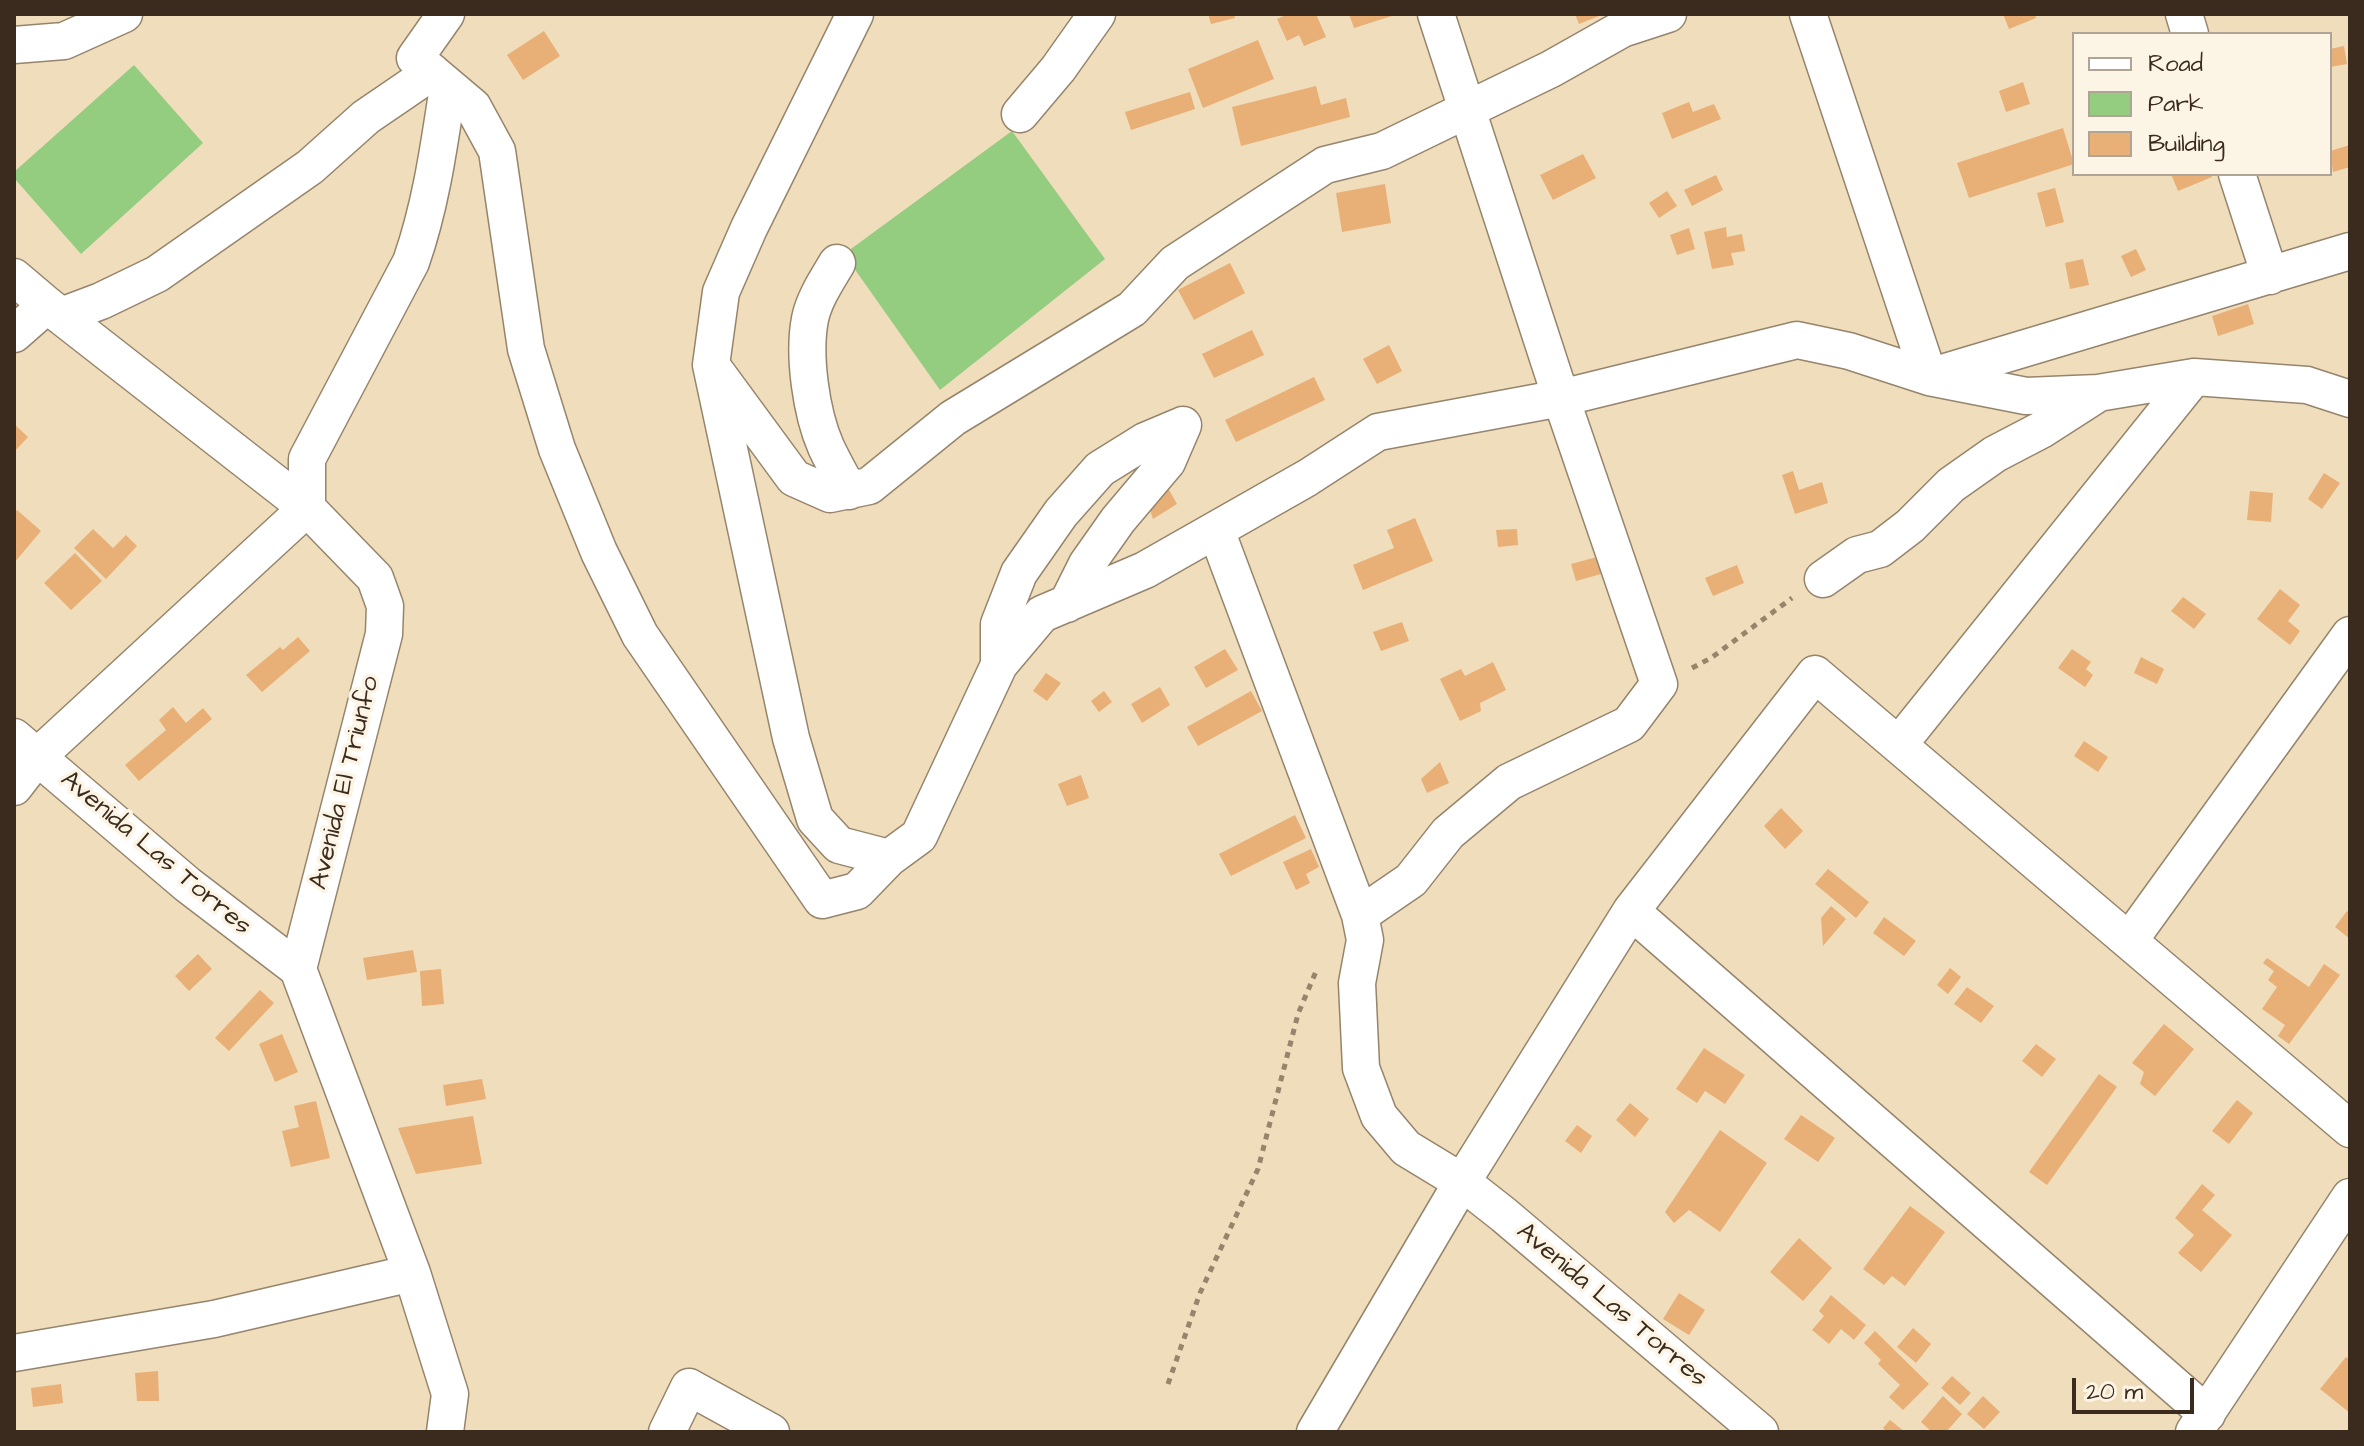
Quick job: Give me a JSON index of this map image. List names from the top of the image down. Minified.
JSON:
{"streets":{"street":["Avenida El Triunfo","Avenida Las Torres"]},"crossings":[["Avenida El Triunfo","Avenida Las Torres"]],"legend":["Road","Park","Building"],"scale_bar":"20 m"}
